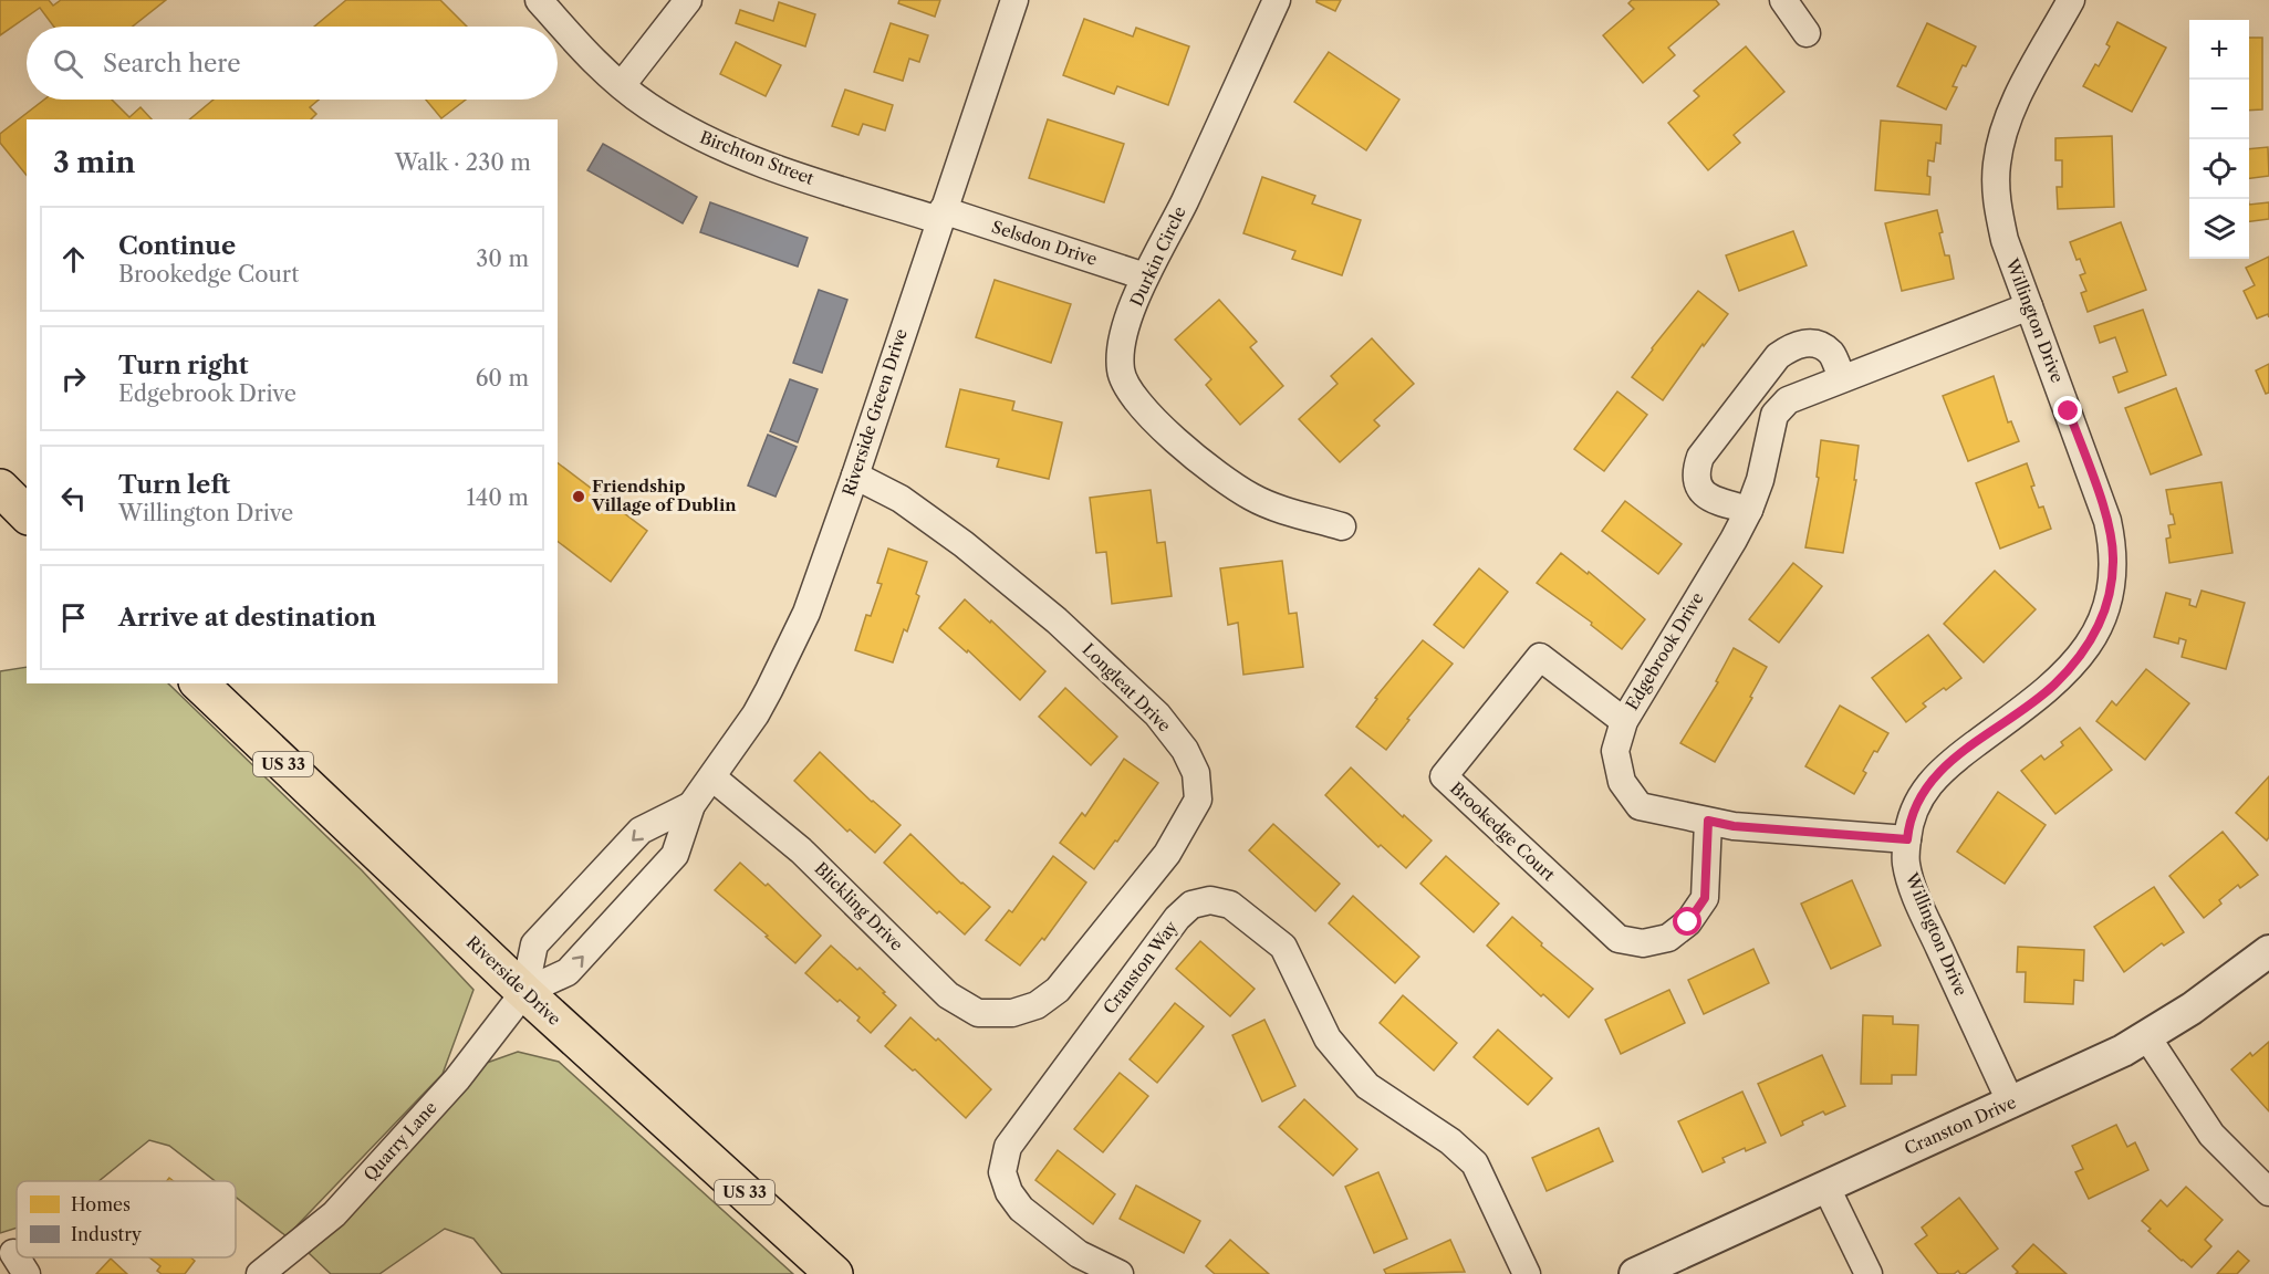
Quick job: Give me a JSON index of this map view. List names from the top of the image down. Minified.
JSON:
{"streets":{"main road":["US 33","Riverside Drive"],"street":["Birchton Street","Selsdon Drive","Durkin Circle","Willington Drive","Riverside Green Drive","Edgebrook Drive","Longleat Drive","Brookedge Court","Blickling Drive","Cranston Way","Cranston Drive","Quarry Lane"]},"crossings":[["Birchton Street","Selsdon Drive"],["Birchton Street","Riverside Green Drive"],["Selsdon Drive","Durkin Circle"],["Selsdon Drive","Riverside Green Drive"],["Willington Drive","Edgebrook Drive"],["Willington Drive","Cranston Drive"],["Riverside Green Drive","Longleat Drive"],["Riverside Green Drive","Blickling Drive"],["Riverside Green Drive","Riverside Drive"],["Riverside Green Drive","Quarry Lane"],["Edgebrook Drive","Brookedge Court"],["Longleat Drive","Blickling Drive"],["Riverside Drive","Quarry Lane"]],"places":["Friendship Village of Dublin"],"legend":["Homes","Industry"],"page":{"map_buttons":["+","−"],"search":"Search here","heading":["3 min","Walk · 230 m"],"list":[["Continue","Brookedge Court","30 m"],["Turn right","Edgebrook Drive","60 m"],["Turn left","Willington Drive","140 m"],"Arrive at destination"]}}
